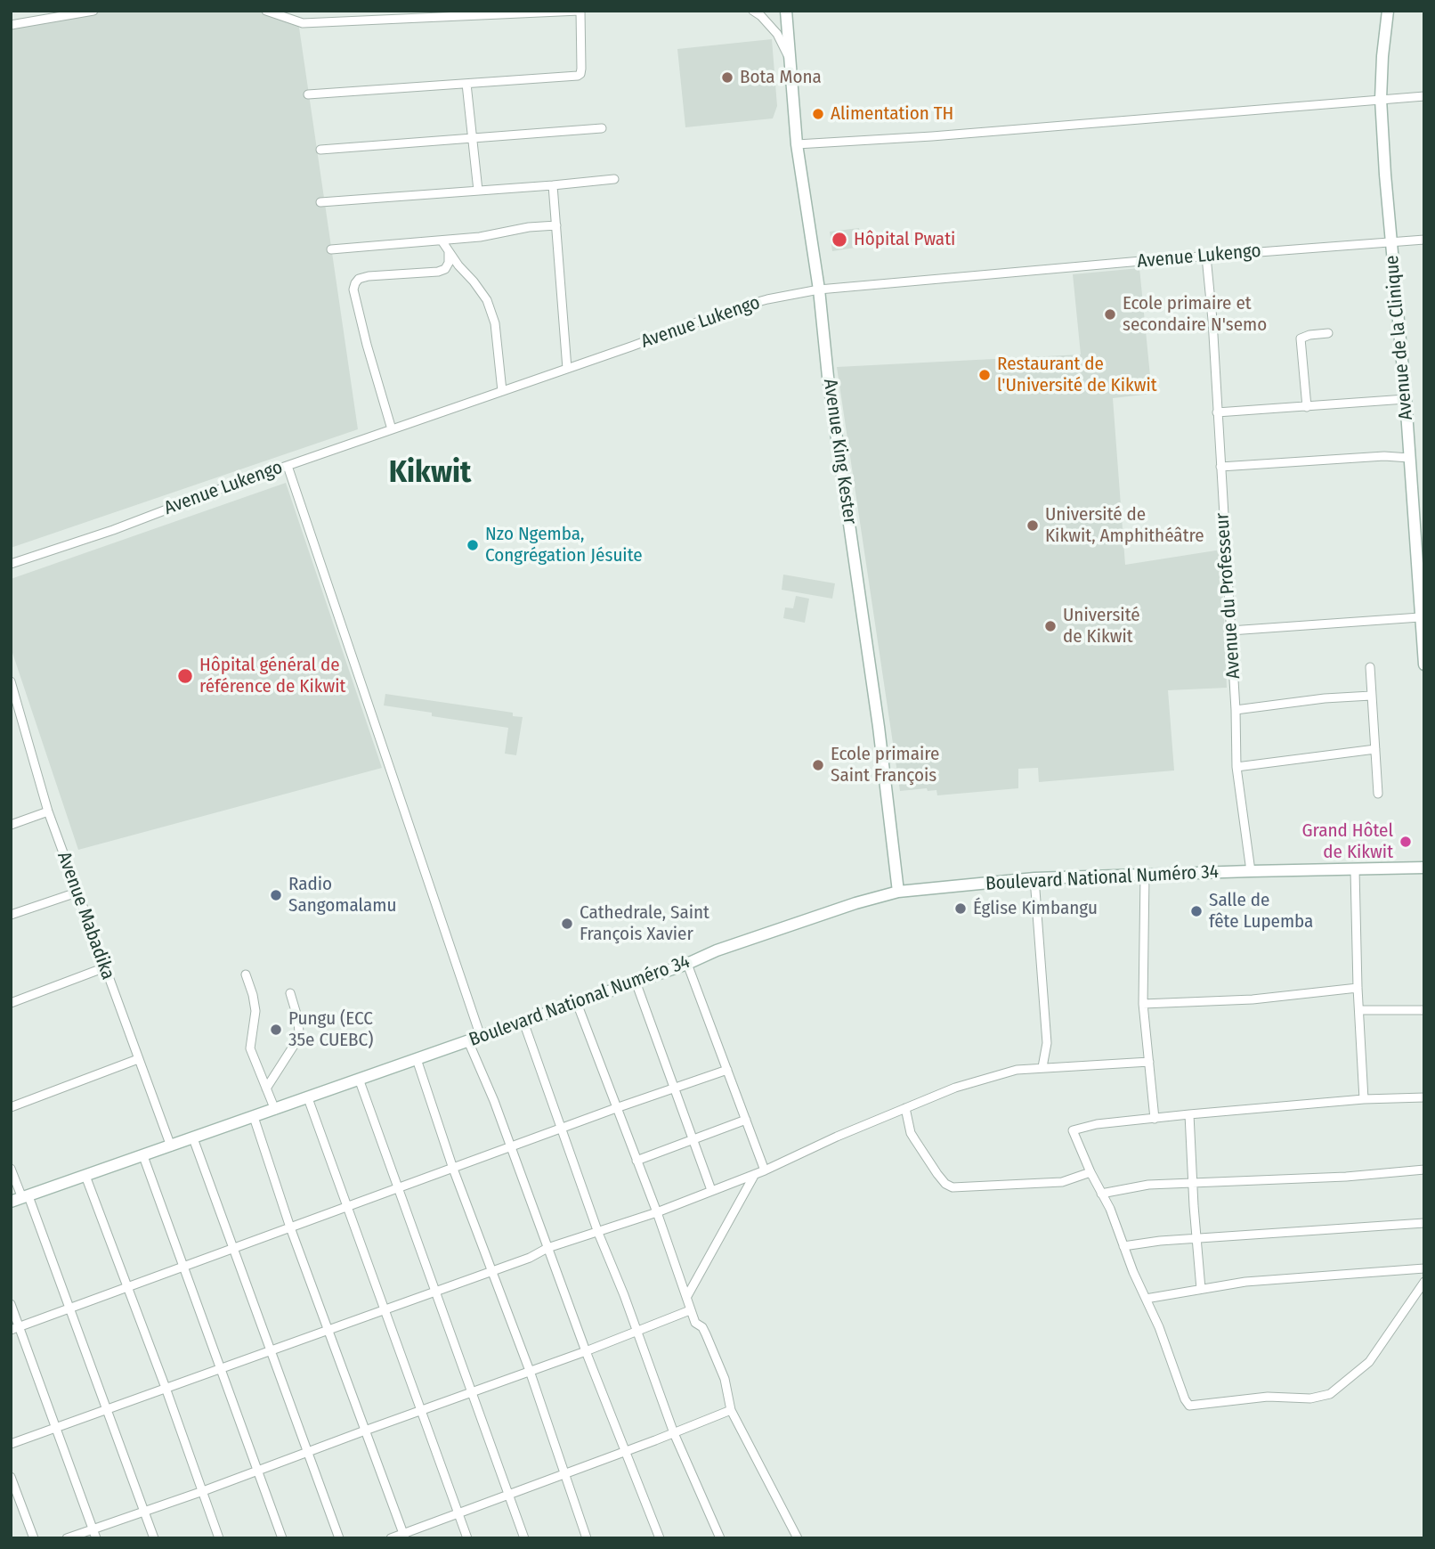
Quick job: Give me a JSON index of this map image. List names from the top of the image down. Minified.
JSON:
{"streets":{"street":["Avenue Lukengo","Avenue de la Clinique","Avenue King Kester","Avenue du Professeur","Boulevard National Numéro 34","Avenue Mabadika"]},"crossings":[["Avenue Lukengo","Avenue de la Clinique"],["Avenue Lukengo","Avenue King Kester"],["Avenue Lukengo","Avenue du Professeur"],["Avenue King Kester","Boulevard National Numéro 34"],["Avenue du Professeur","Boulevard National Numéro 34"],["Boulevard National Numéro 34","Avenue Mabadika"]],"districts":["Kikwit"],"places":["Bota Mona","Alimentation TH","Hôpital Pwati","Ecole primaire et secondaire N'semo","Restaurant de l'Université de Kikwit","Université de Kikwit, Amphithéâtre","Nzo Ngemba, Congrégation Jésuite","Université de Kikwit","Hôpital général de référence de Kikwit","Ecole primaire Saint François","Grand Hôtel de Kikwit","Radio Sangomalamu","Église Kimbangu","Salle de fête Lupemba","Cathedrale, Saint François Xavier","Pungu (ECC 35e CUEBC)"]}
